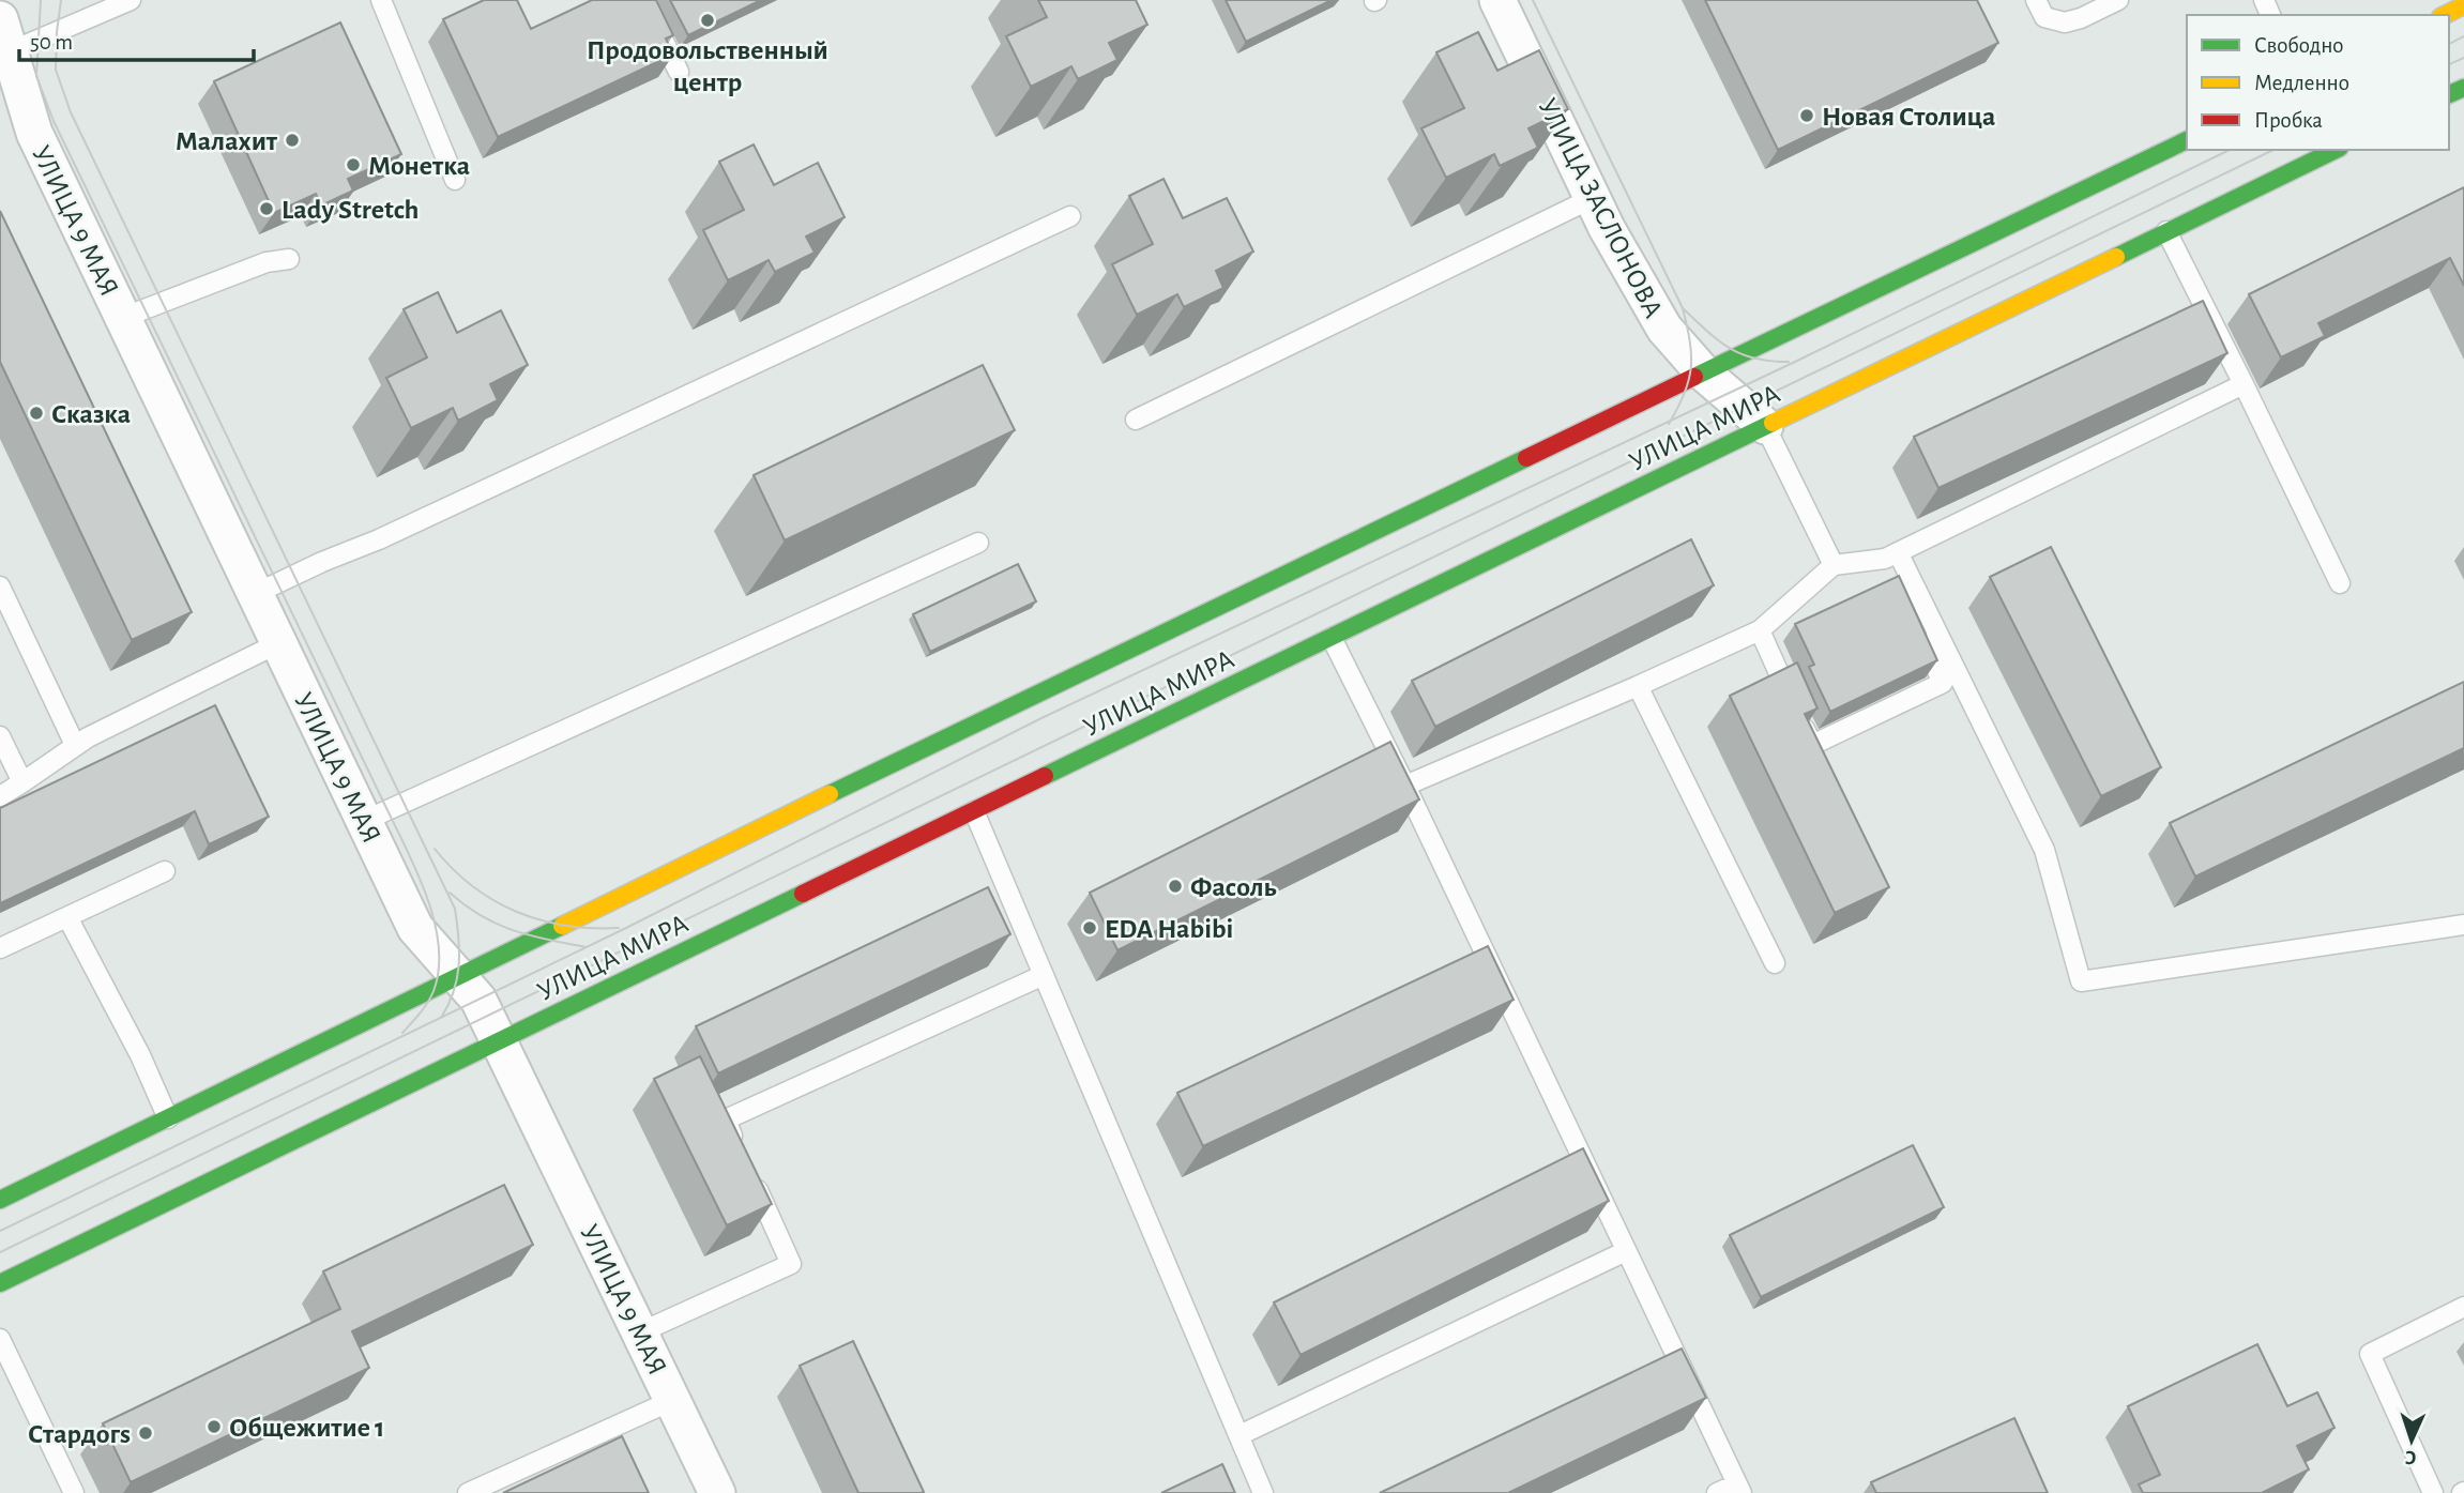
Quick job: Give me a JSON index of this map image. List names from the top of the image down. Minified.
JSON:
{"streets":{"main road":["УЛИЦА МИРА"],"street":["УЛИЦА ЗАСЛОНОВА","УЛИЦА 9 МАЯ"]},"crossings":[["УЛИЦА ЗАСЛОНОВА","УЛИЦА МИРА"],["УЛИЦА 9 МАЯ","УЛИЦА МИРА"]],"places":["Продовольственный центр","Новая Столица","Малахит","Монетка","Lady Stretch","Сказка","Фасоль","EDA Habibi","Общежитие 1","Стардогs"],"legend":["Свободно","Медленно","Пробка"],"scale_bar":"50 m","north":"bottom"}
